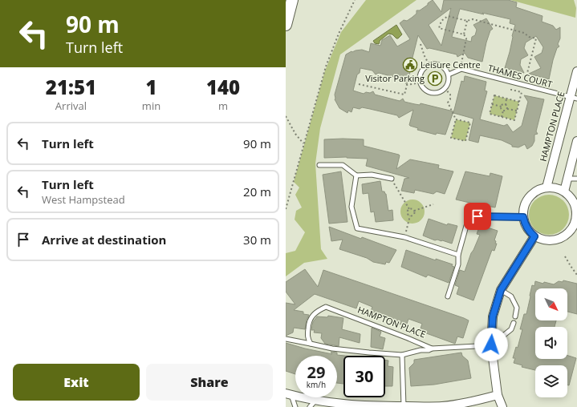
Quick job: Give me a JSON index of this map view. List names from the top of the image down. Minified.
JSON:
{"streets":{"street":["HAMPTON PLACE"],"lane":["THAMES COURT"]},"crossings":[["THAMES COURT","HAMPTON PLACE"]],"places":{"public building":["Leisure Centre"],"parking":["Visitor Parking"]},"north":"bottom right","page":{"turn":["90 m","Turn left"],"eta":["21:51","Arrival","1","min","140","m"],"list":[{"name":"Turn left","value":"90 m"},{"name":"Turn left","note":"West Hampstead","value":"20 m"},{"name":"Arrive at destination","value":"30 m"}],"speed":"29 km/h","limit":"30","buttons":["Exit","Share"]}}
